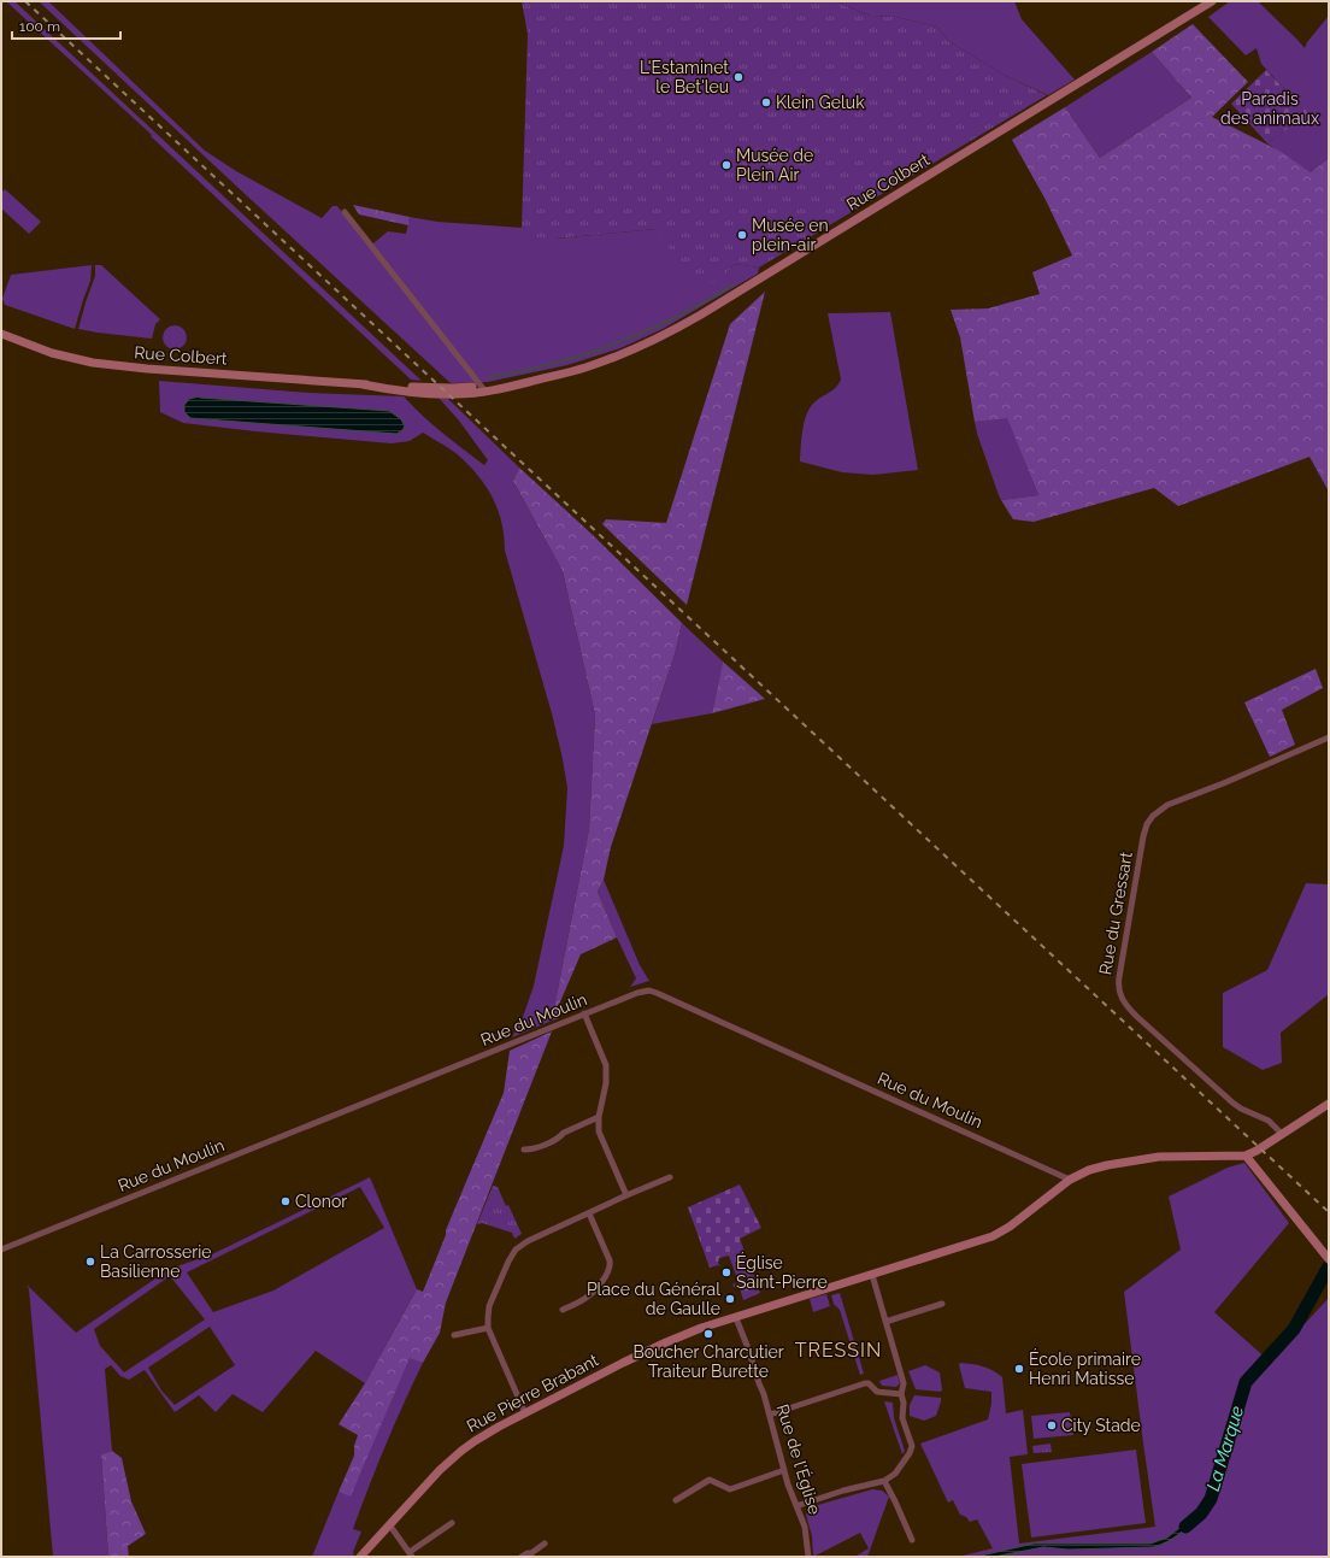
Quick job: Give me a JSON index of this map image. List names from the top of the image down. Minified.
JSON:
{"streets":{"main road":["Rue Colbert","Rue Pierre Brabant"],"street":["Rue du Gressart","Rue du Moulin","Rue de l'Église"]},"crossings":[["Rue Pierre Brabant","Rue de l'Église"]],"districts":["TRESSIN"],"water":["La Marque"],"parks":["Paradis des animaux"],"places":["L'Estaminet le Bet'leu","Klein Geluk","Musée de Plein Air","Musée en plein-air","Clonor","La Carrosserie Basilienne","Église Saint-Pierre","Place du Général de Gaulle","Boucher Charcutier Traiteur Burette","École primaire Henri Matisse","City Stade"],"scale_bar":"100 m"}
